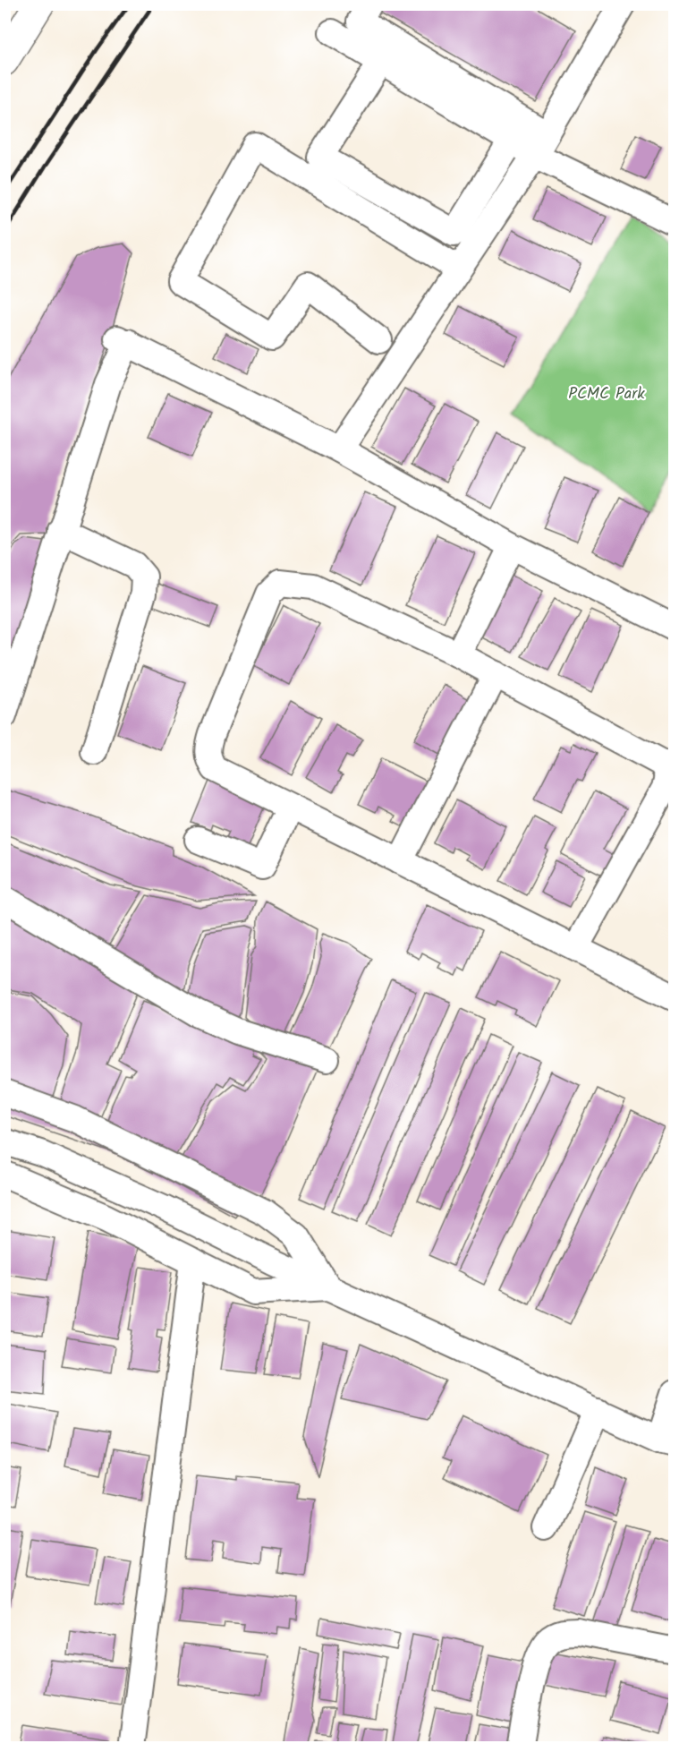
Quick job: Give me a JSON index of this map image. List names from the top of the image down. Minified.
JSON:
{"parks":["PCMC Park"]}
